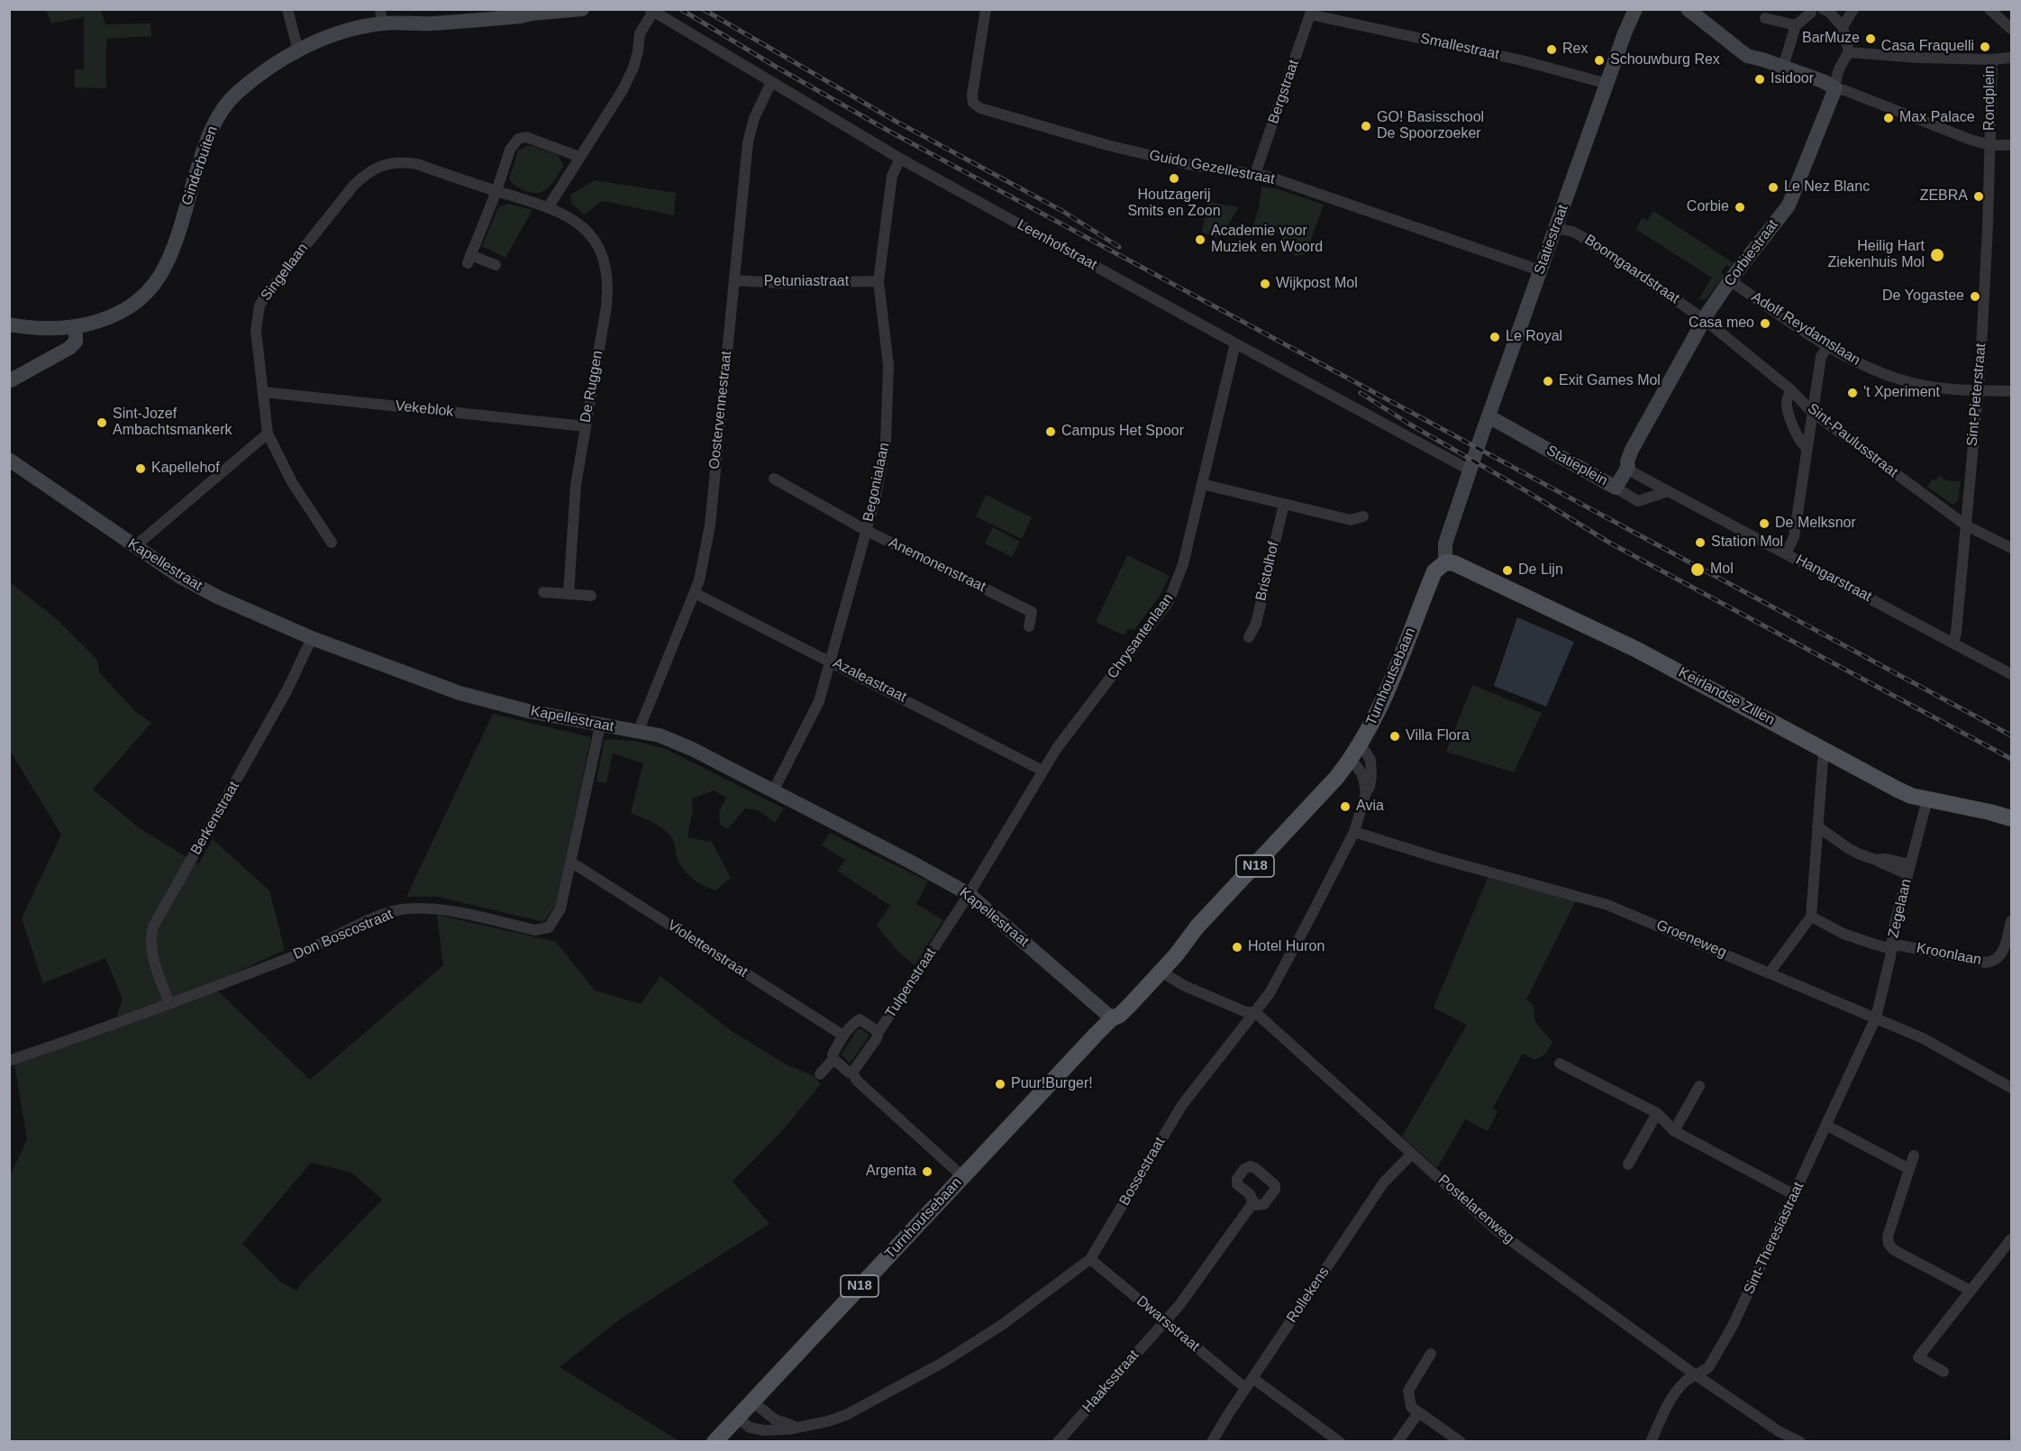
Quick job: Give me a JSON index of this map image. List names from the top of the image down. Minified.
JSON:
{"streets":{"main road":["Turnhoutsebaan","Keirlandse Zillen","N18"],"street":["Smallestraat","Bergstraat","Rondplein","Ginderbuiten","Guido Gezellestraat","Statiestraat","Leenhofstraat","Corbiestraat","Boomgaardstraat","Singellaan","Petuniastraat","Adolf Reydamslaan","De Ruggen","Sint-Pieterstraat","Vekeblok","Oostervennestraat","Sint-Paulusstraat","Statieplein","Begonialaan","Kapellestraat","Anemonenstraat","Bristolhof","Hangarstraat","Chrysantenlaan","Azaleastraat","Berkenstraat","Zegelaan","Don Boscostraat","Groeneweg","Violettenstraat","Kroonlaan","Tulpenstraat","Bossestraat","Postelarenweg","Sint-Theresiastraat","Rollekens","Dwarsstraat","Haaksstraat"]},"crossings":[["Smallestraat","Bergstraat"],["Smallestraat","Statiestraat"],["Bergstraat","Guido Gezellestraat"],["Rondplein","Corbiestraat"],["Rondplein","Sint-Pieterstraat"],["Guido Gezellestraat","Statiestraat"],["Statiestraat","Leenhofstraat"],["Statiestraat","Boomgaardstraat"],["Statiestraat","Statieplein"],["Leenhofstraat","Oostervennestraat"],["Leenhofstraat","Begonialaan"],["Leenhofstraat","Chrysantenlaan"],["Corbiestraat","Boomgaardstraat"],["Corbiestraat","Adolf Reydamslaan"],["Corbiestraat","Sint-Paulusstraat"],["Corbiestraat","Statieplein"],["Corbiestraat","Hangarstraat"],["Boomgaardstraat","Sint-Paulusstraat"],["Singellaan","De Ruggen"],["Singellaan","Vekeblok"],["Petuniastraat","Oostervennestraat"],["Petuniastraat","Begonialaan"],["Adolf Reydamslaan","Sint-Pieterstraat"],["De Ruggen","Vekeblok"],["Sint-Pieterstraat","Sint-Paulusstraat"],["Sint-Pieterstraat","Hangarstraat"],["Oostervennestraat","Kapellestraat"],["Oostervennestraat","Azaleastraat"],["Statieplein","Hangarstraat"],["Begonialaan","Kapellestraat"],["Begonialaan","Anemonenstraat"],["Begonialaan","Azaleastraat"],["Kapellestraat","Chrysantenlaan"],["Kapellestraat","Turnhoutsebaan"],["Kapellestraat","Berkenstraat"],["Kapellestraat","Don Boscostraat"],["Kapellestraat","Tulpenstraat"],["Chrysantenlaan","Azaleastraat"],["Chrysantenlaan","Tulpenstraat"],["Turnhoutsebaan","Keirlandse Zillen"],["Turnhoutsebaan","Bossestraat"],["Turnhoutsebaan","Postelarenweg"],["Keirlandse Zillen","Zegelaan"],["Berkenstraat","Don Boscostraat"],["Zegelaan","Groeneweg"],["Zegelaan","Kroonlaan"],["Zegelaan","Sint-Theresiastraat"],["Don Boscostraat","Violettenstraat"],["Groeneweg","Bossestraat"],["Groeneweg","Sint-Theresiastraat"],["Bossestraat","Postelarenweg"],["Bossestraat","Dwarsstraat"],["Postelarenweg","Sint-Theresiastraat"],["Postelarenweg","Rollekens"],["Rollekens","Dwarsstraat"],["Dwarsstraat","Haaksstraat"]],"places":["BarMuze","Casa Fraquelli","Rex","Schouwburg Rex","Isidoor","Max Palace","GO! Basisschool De Spoorzoeker","Houtzagerij Smits en Zoon","Le Nez Blanc","ZEBRA","Corbie","Academie voor Muziek en Woord","Heilig Hart Ziekenhuis Mol","Wijkpost Mol","De Yogastee","Casa meo","Le Royal","Exit Games Mol","'t Xperiment","Sint-Jozef Ambachtsmankerk","Campus Het Spoor","Kapellehof","De Melksnor","Station Mol","Mol","De Lijn","Villa Flora","Avia","Hotel Huron","Puur!Burger!","Argenta"]}
